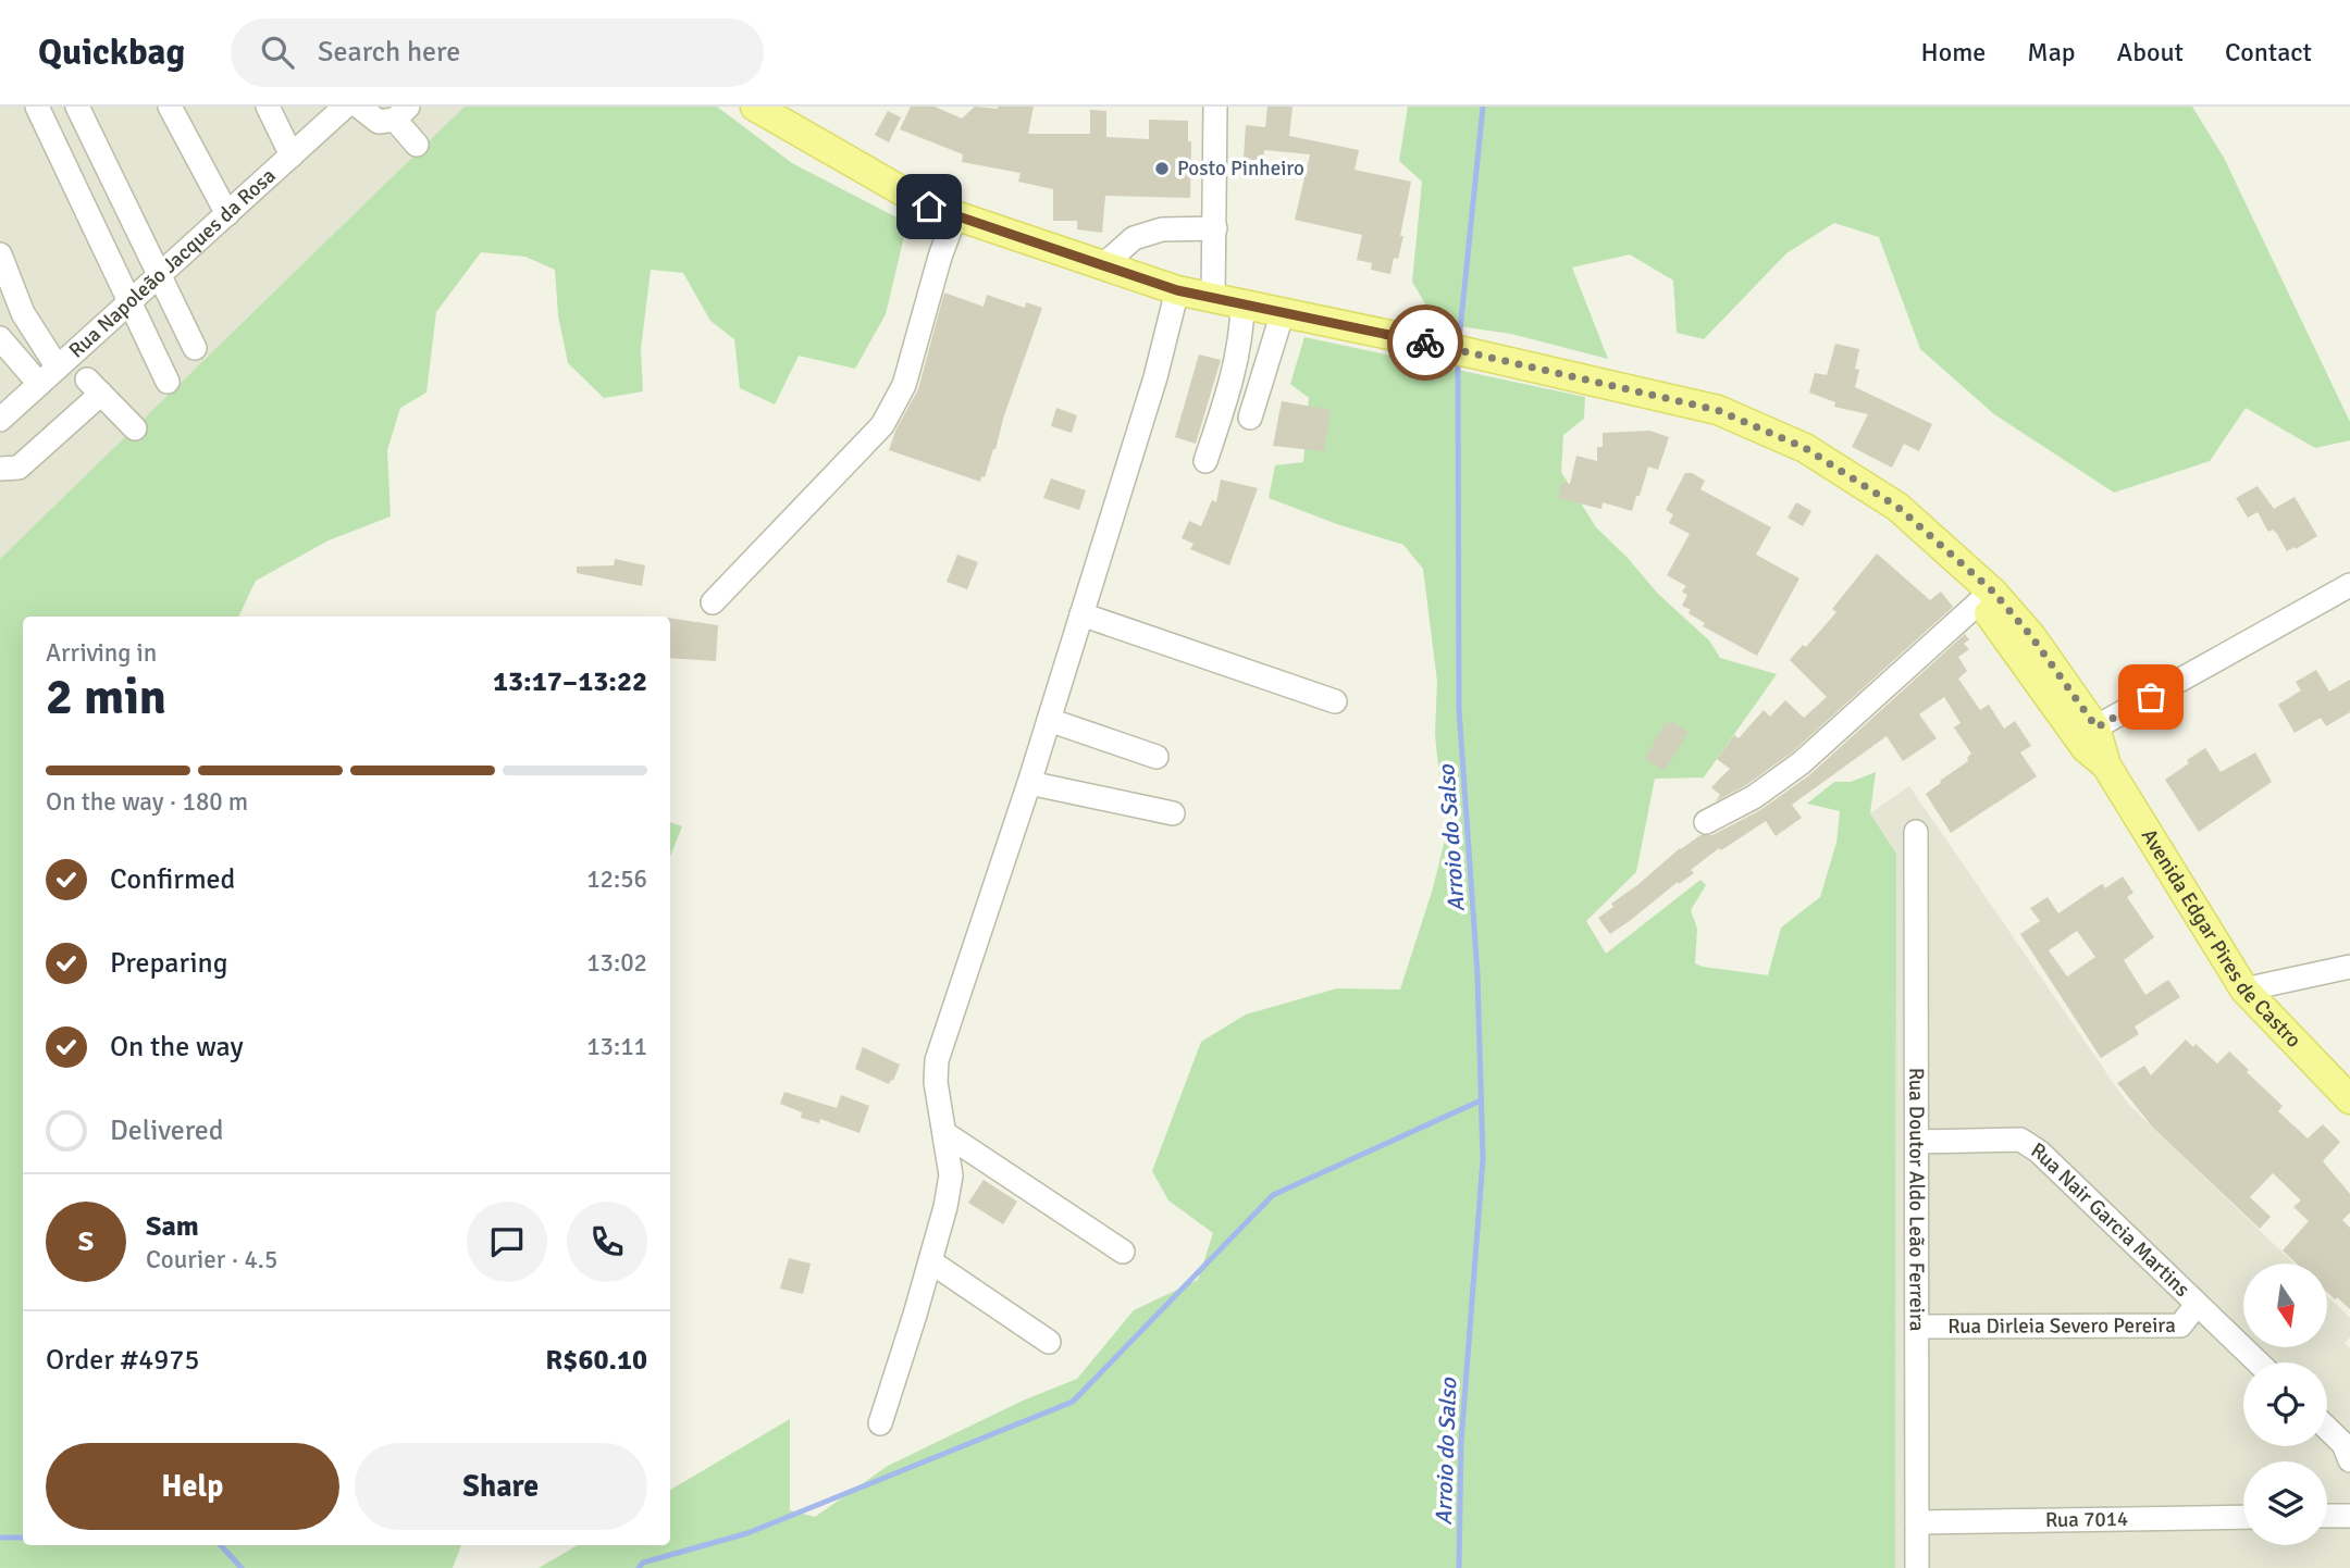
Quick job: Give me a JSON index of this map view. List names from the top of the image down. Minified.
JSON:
{"streets":{"main road":["Avenida Edgar Pires de Castro"],"street":["Rua Napoleão Jacques da Rosa","Rua Doutor Aldo Leão Ferreira","Rua Nair Garcia Martins","Rua Dirleia Severo Pereira","Rua 7014"]},"crossings":[["Rua Doutor Aldo Leão Ferreira","Rua Nair Garcia Martins"],["Rua Doutor Aldo Leão Ferreira","Rua Dirleia Severo Pereira"],["Rua Doutor Aldo Leão Ferreira","Rua 7014"],["Rua Nair Garcia Martins","Rua Dirleia Severo Pereira"]],"water":["Arroio do Salso"],"places":["Posto Pinheiro"],"north":"bottom","page":{"header":"Quickbag","search":"Search here","nav":["Home","Map","About","Contact"],"heading":["2 min","Arriving in","13:17–13:22"],"panel":["Sam","Courier · 4.5","Order #4975","R$60.10"],"bar":"On the way · 180 m","list":[["Confirmed","12:56"],["Preparing","13:02"],["On the way","13:11"],"Delivered"],"round":"S","buttons":["Help","Share"]}}
